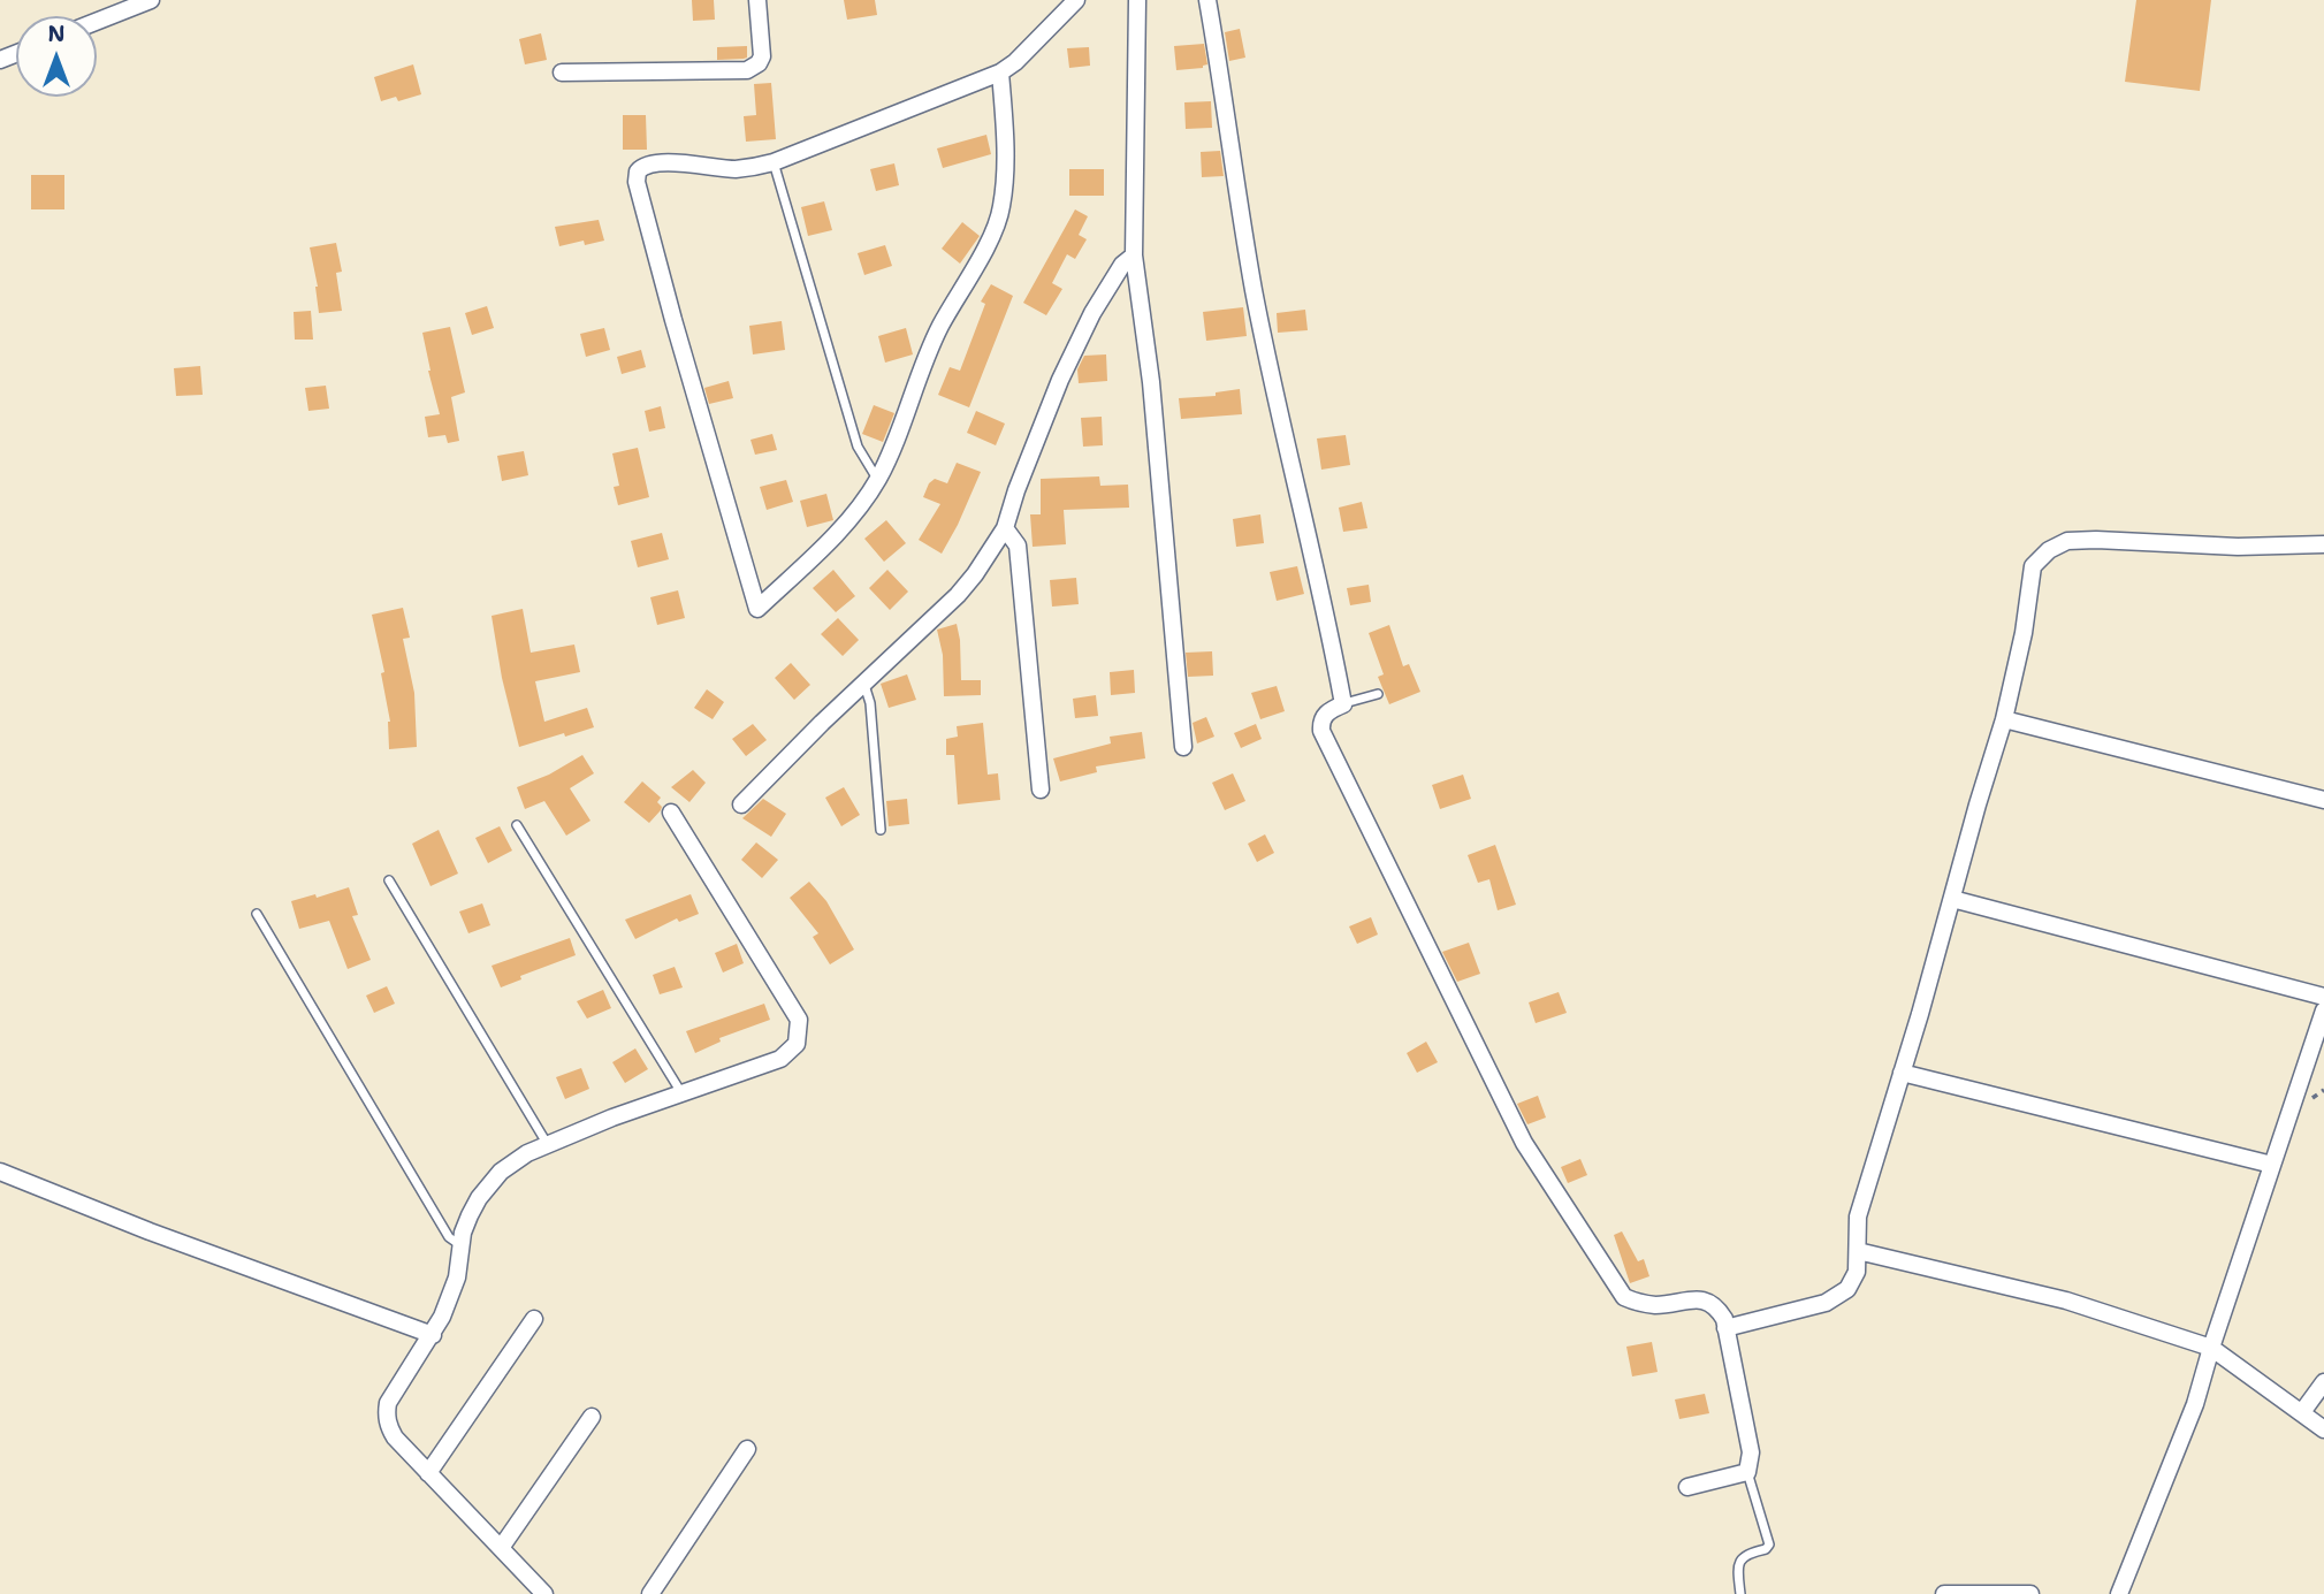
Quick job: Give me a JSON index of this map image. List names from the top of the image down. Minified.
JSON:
{"north":"top"}
